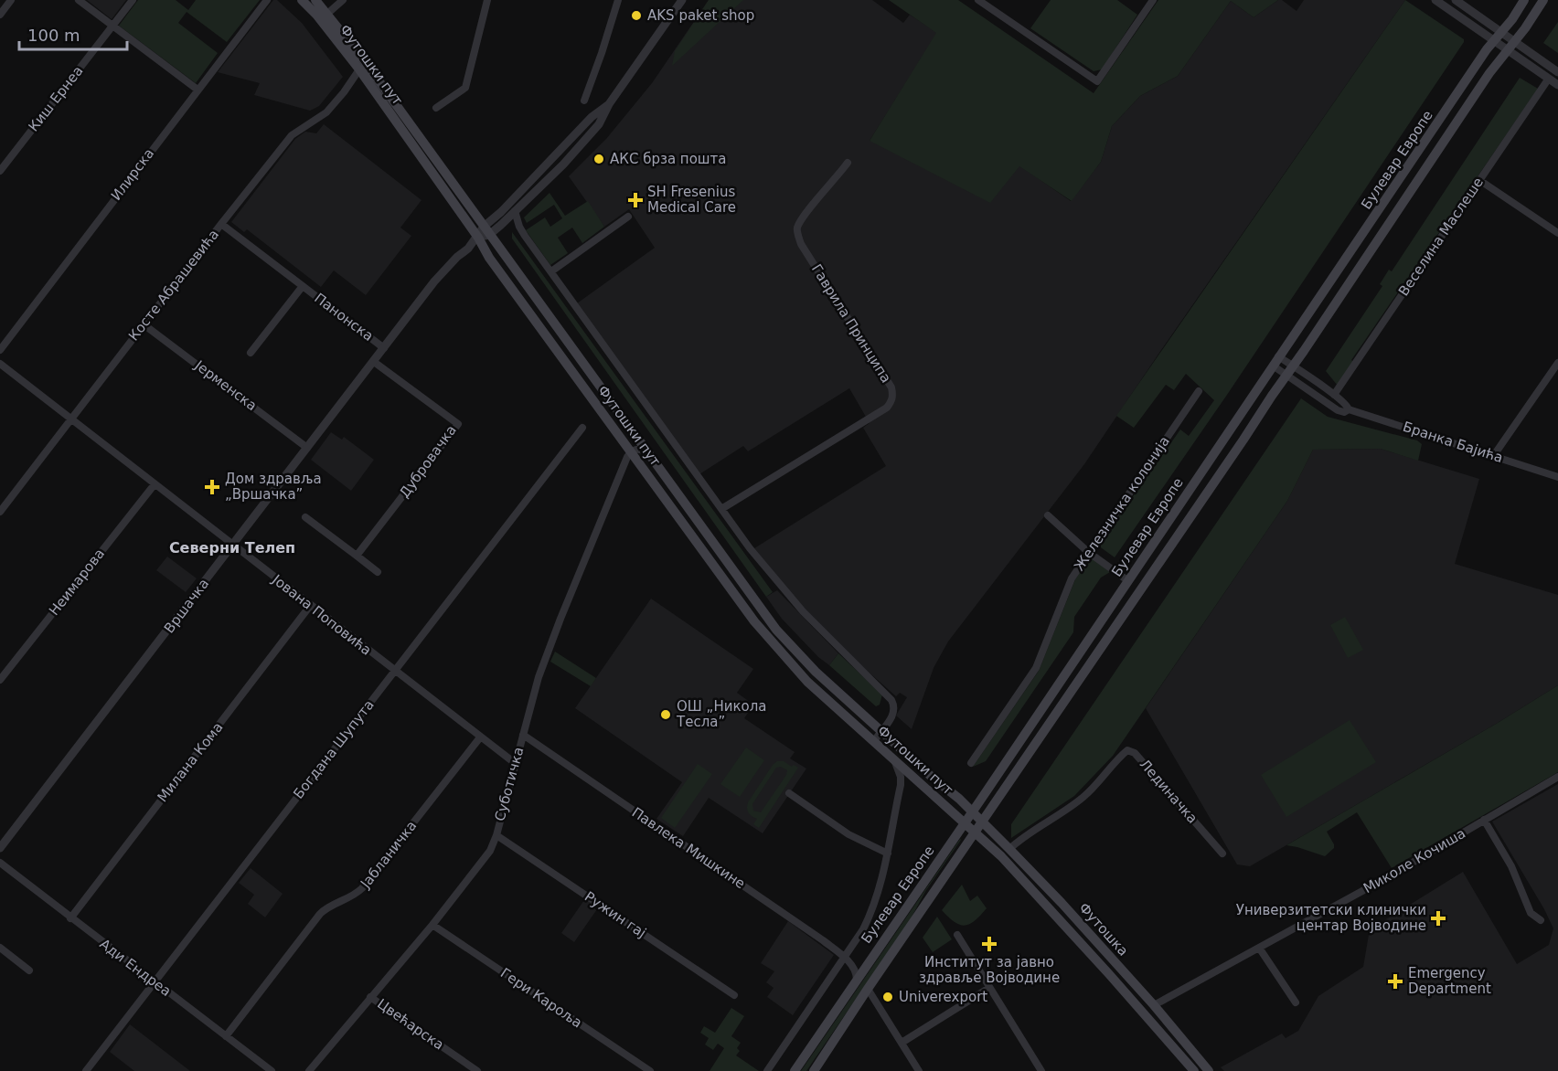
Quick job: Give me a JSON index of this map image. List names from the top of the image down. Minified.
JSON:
{"streets":{"main road":["Футошки пут","Булевар Европе","Футошка"],"street":["Киш Ернеа","Илирска","Веселина Маслеше","Косте Абрашевића","Панонска","Гаврила Принципа","Јерменска","Бранка Бајића","Дубровачка","Железничка колонија","Неимарова","Вршачка","Јована Поповића","Богдана Шупута","Милана Кома","Суботичка","Лединачка","Павлека Мишкине","Јабланичка","Миколе Кочиша","Ружин гај","Ади Ендреа","Гери Кароља","Цвећарска"]},"crossings":[["Футошки пут","Булевар Европе"],["Футошки пут","Косте Абрашевића"],["Футошки пут","Вршачка"],["Футошки пут","Суботичка"],["Футошки пут","Футошка"],["Булевар Европе","Бранка Бајића"],["Булевар Европе","Павлека Мишкине"],["Булевар Европе","Футошка"],["Веселина Маслеше","Бранка Бајића"],["Косте Абрашевића","Панонска"],["Косте Абрашевића","Јерменска"],["Косте Абрашевића","Јована Поповића"],["Панонска","Вршачка"],["Јерменска","Вршачка"],["Дубровачка","Вршачка"],["Неимарова","Јована Поповића"],["Вршачка","Јована Поповића"],["Јована Поповића","Богдана Шупута"],["Јована Поповића","Милана Кома"],["Јована Поповића","Суботичка"],["Јована Поповића","Јабланичка"],["Богдана Шупута","Ади Ендреа"],["Милана Кома","Ади Ендреа"],["Суботичка","Павлека Мишкине"],["Суботичка","Ружин гај"],["Суботичка","Гери Кароља"],["Суботичка","Цвећарска"],["Лединачка","Футошка"],["Јабланичка","Ади Ендреа"],["Миколе Кочиша","Футошка"]],"districts":["Северни Телеп"],"places":{"other":["AKS paket shop","АКС брза пошта","ОШ „Никола Тесла”","Univerexport"],"health":["SH Fresenius Medical Care","Дом здравља „Вршачка”","Универзитетски клинички центар Војводине","Институт за јавно здравље Војводине","Emergency Department"]},"scale_bar":"100 m"}
